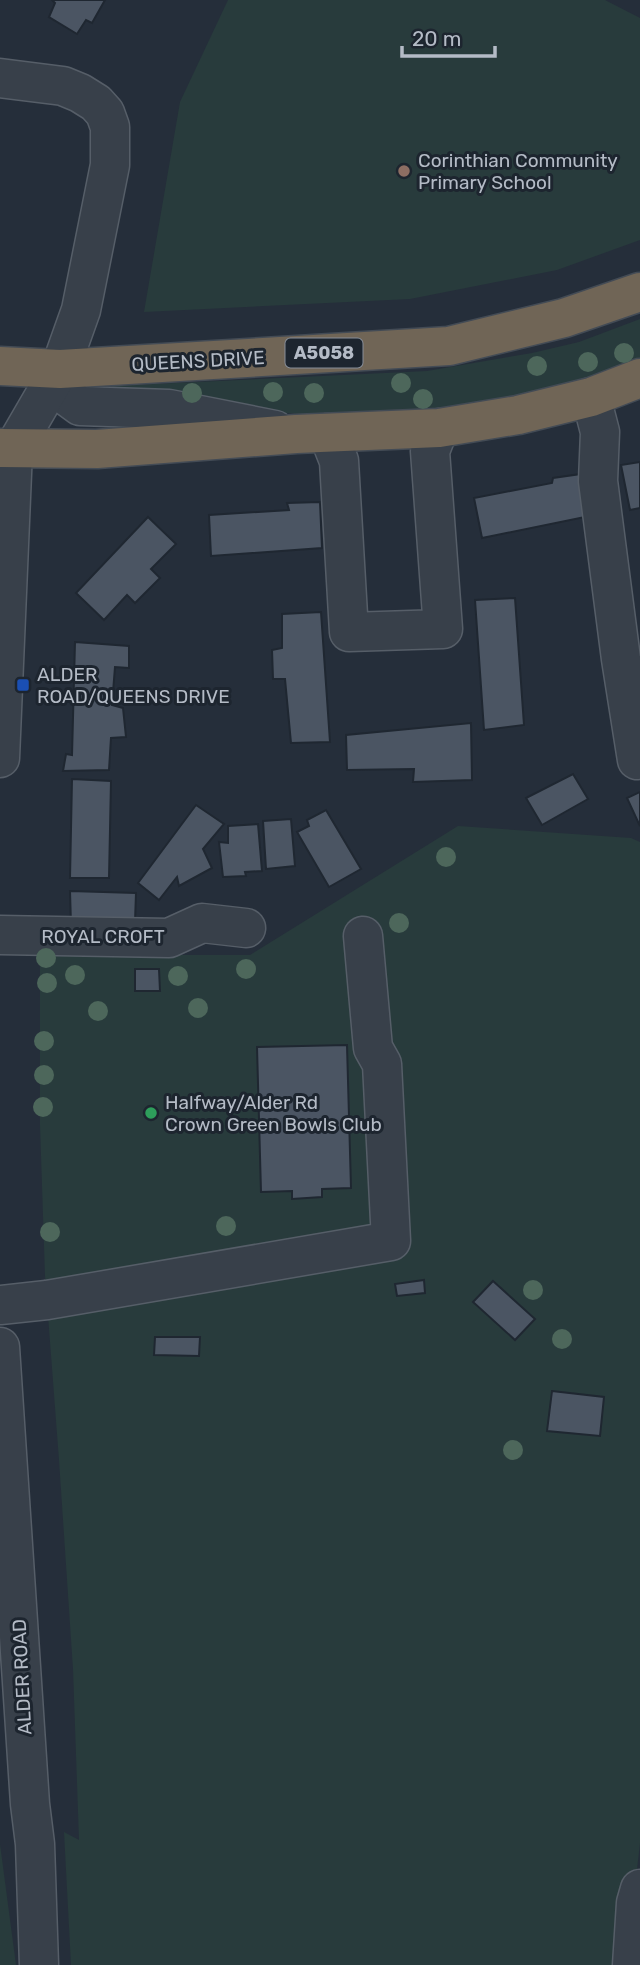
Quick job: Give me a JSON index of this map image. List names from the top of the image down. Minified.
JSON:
{"streets":{"highway":["A5058","QUEENS DRIVE"],"street":["ROYAL CROFT","ALDER ROAD"]},"places":{"other":["Corinthian Community Primary School","Halfway/Alder Rd Crown Green Bowls Club"],"transit":["ALDER ROAD/QUEENS DRIVE"]},"scale_bar":"20 m"}
